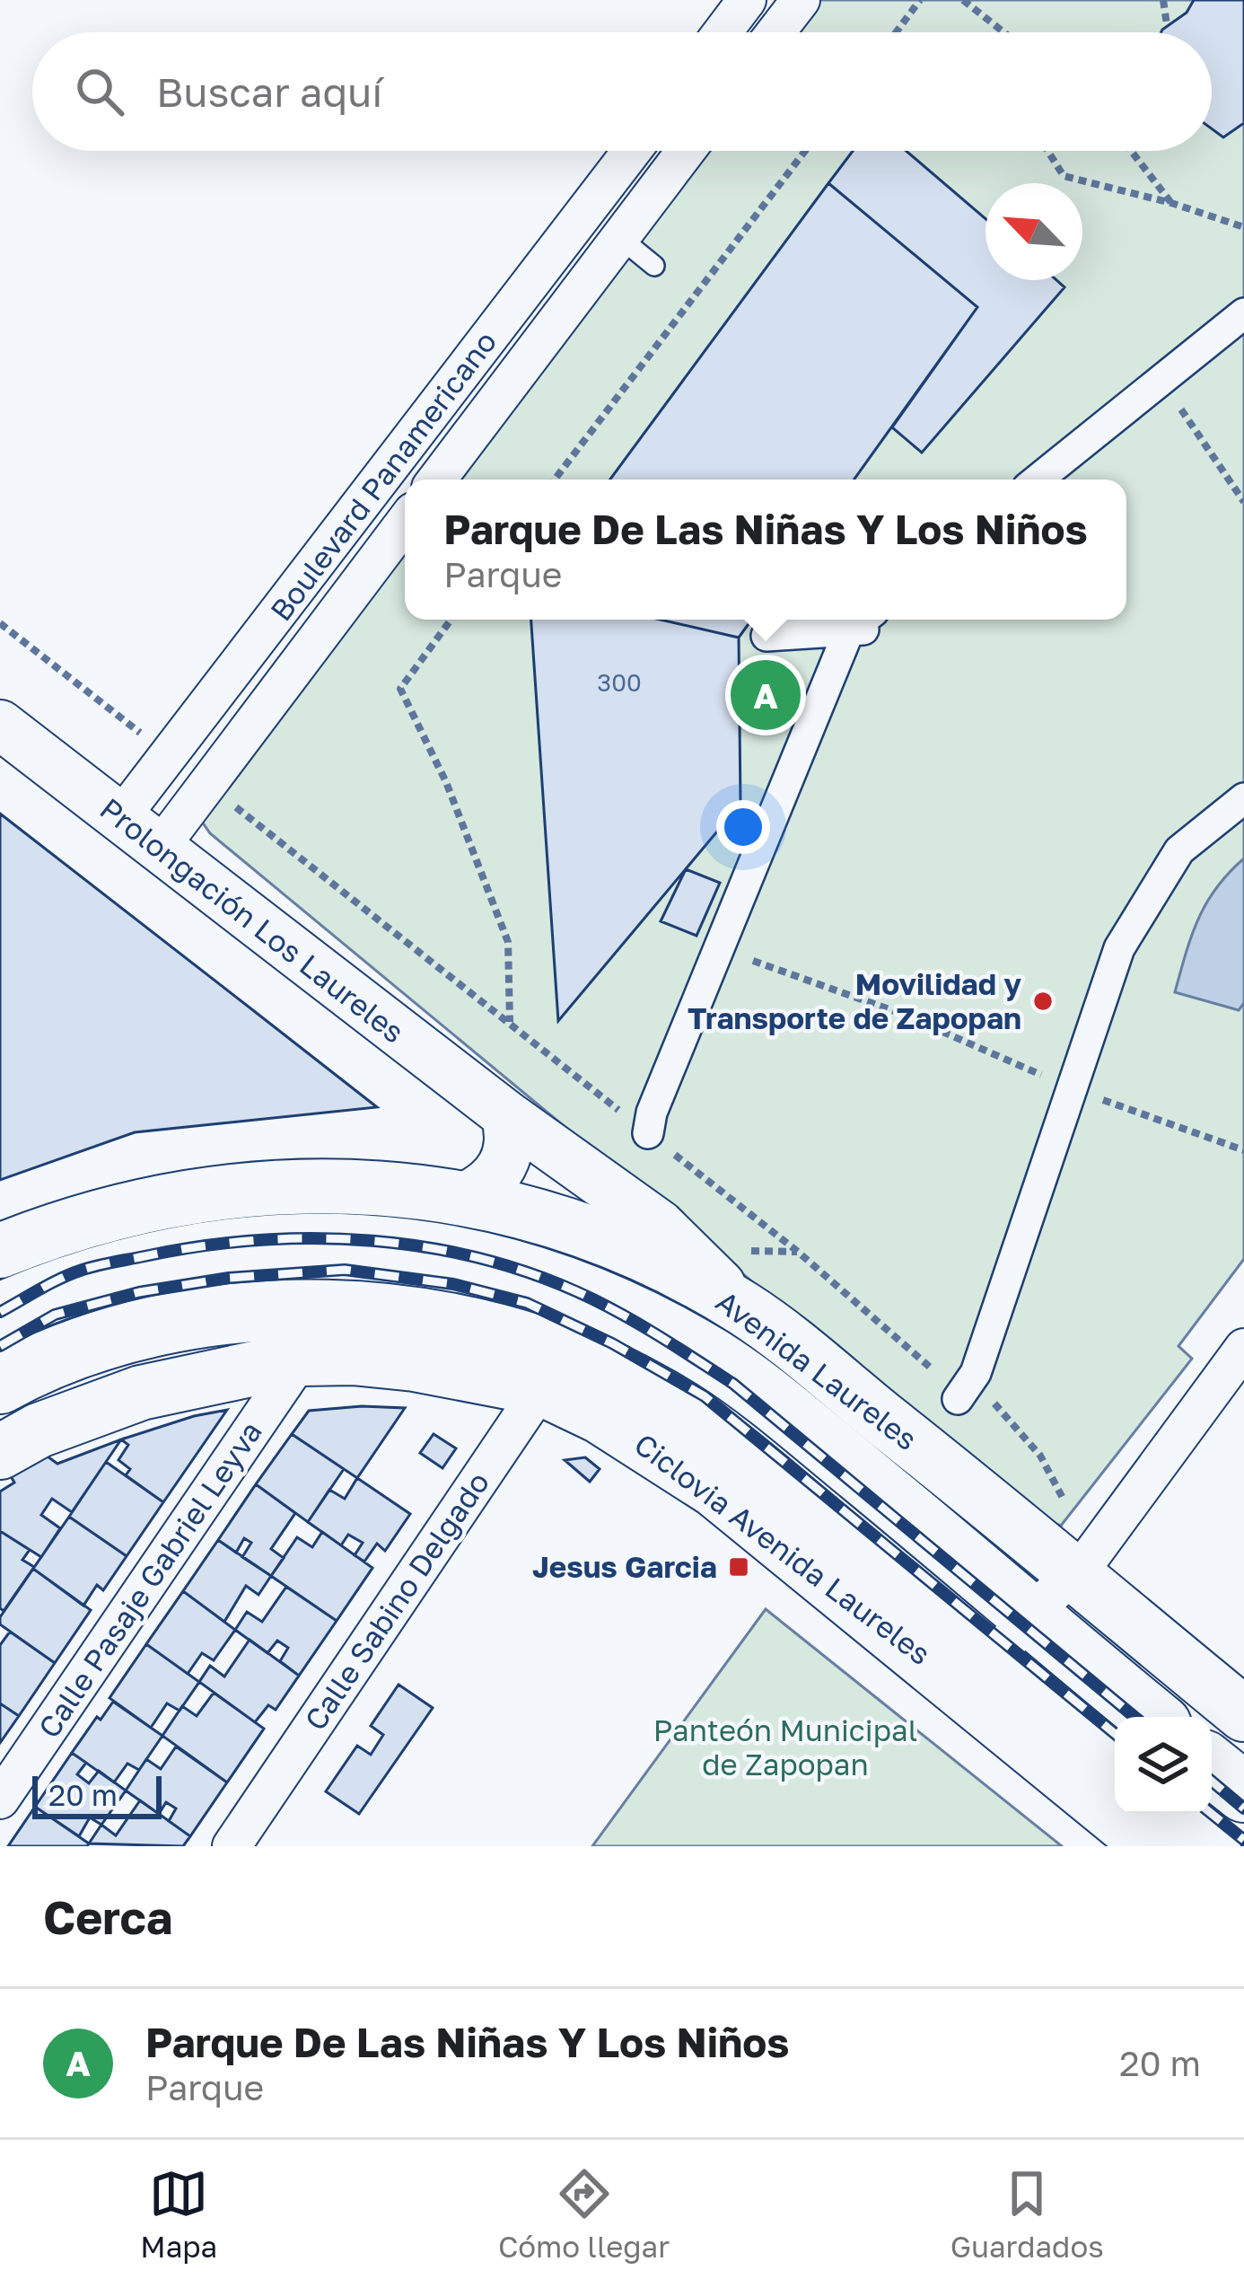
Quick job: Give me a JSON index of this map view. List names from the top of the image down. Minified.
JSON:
{"streets":{"main road":["Avenida Laureles"],"street":["Boulevard Panamericano","Prolongación Los Laureles","Calle Pasaje Gabriel Leyva","Calle Sabino Delgado"]},"crossings":[["Boulevard Panamericano","Prolongación Los Laureles"],["Prolongación Los Laureles","Avenida Laureles"]],"parks":["Panteón Municipal de Zapopan"],"places":{"other":["Movilidad y Transporte de Zapopan"],"transit":["Jesus Garcia"]},"house_numbers":["300"],"scale_bar":"20 m","north":"top left","page":{"search":"Buscar aquí","popup":["Parque De Las Niñas Y Los Niños","Parque"],"pins":"A","scale":"20 m","heading":"Cerca","list":[{"mark":"A","name":"Parque De Las Niñas Y Los Niños","note":"Parque","value":"20 m"}],"nav":["Mapa","Cómo llegar","Guardados"]}}
